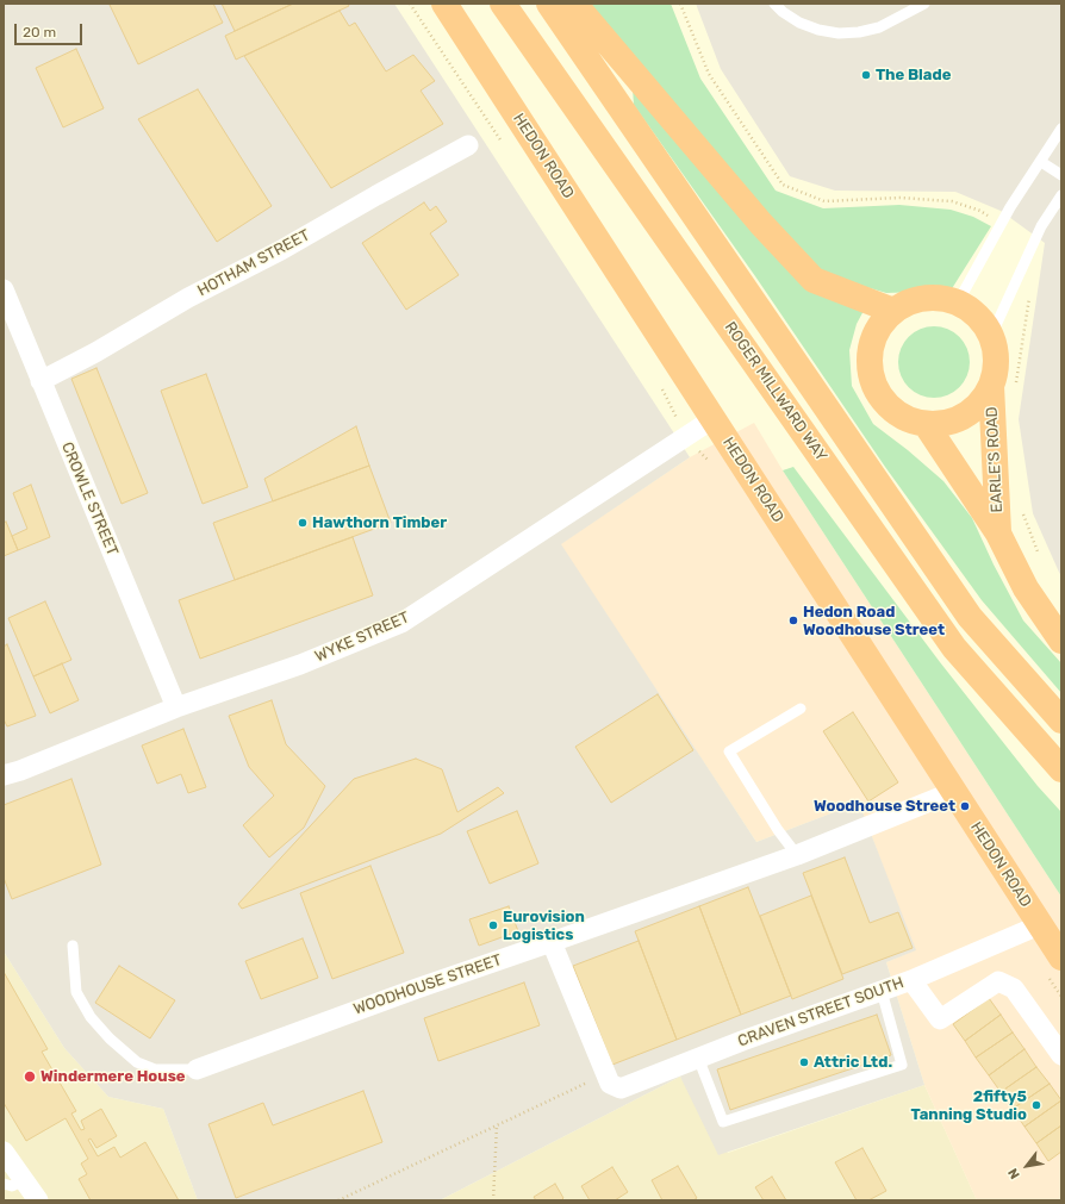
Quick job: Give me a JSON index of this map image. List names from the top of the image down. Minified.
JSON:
{"streets":{"highway":["HEDON ROAD","ROGER MILLWARD WAY","EARLE'S ROAD"],"street":["HOTHAM STREET","CROWLE STREET","WYKE STREET","WOODHOUSE STREET","CRAVEN STREET SOUTH"]},"crossings":[["HEDON ROAD","WYKE STREET"],["HEDON ROAD","WOODHOUSE STREET"],["HEDON ROAD","CRAVEN STREET SOUTH"],["HOTHAM STREET","CROWLE STREET"],["CROWLE STREET","WYKE STREET"]],"places":["The Blade","Hawthorn Timber","Hedon Road Woodhouse Street","Woodhouse Street","Eurovision Logistics","Attric Ltd.","Windermere House","2fifty5 Tanning Studio"],"scale_bar":"20 m","north":"bottom left"}
